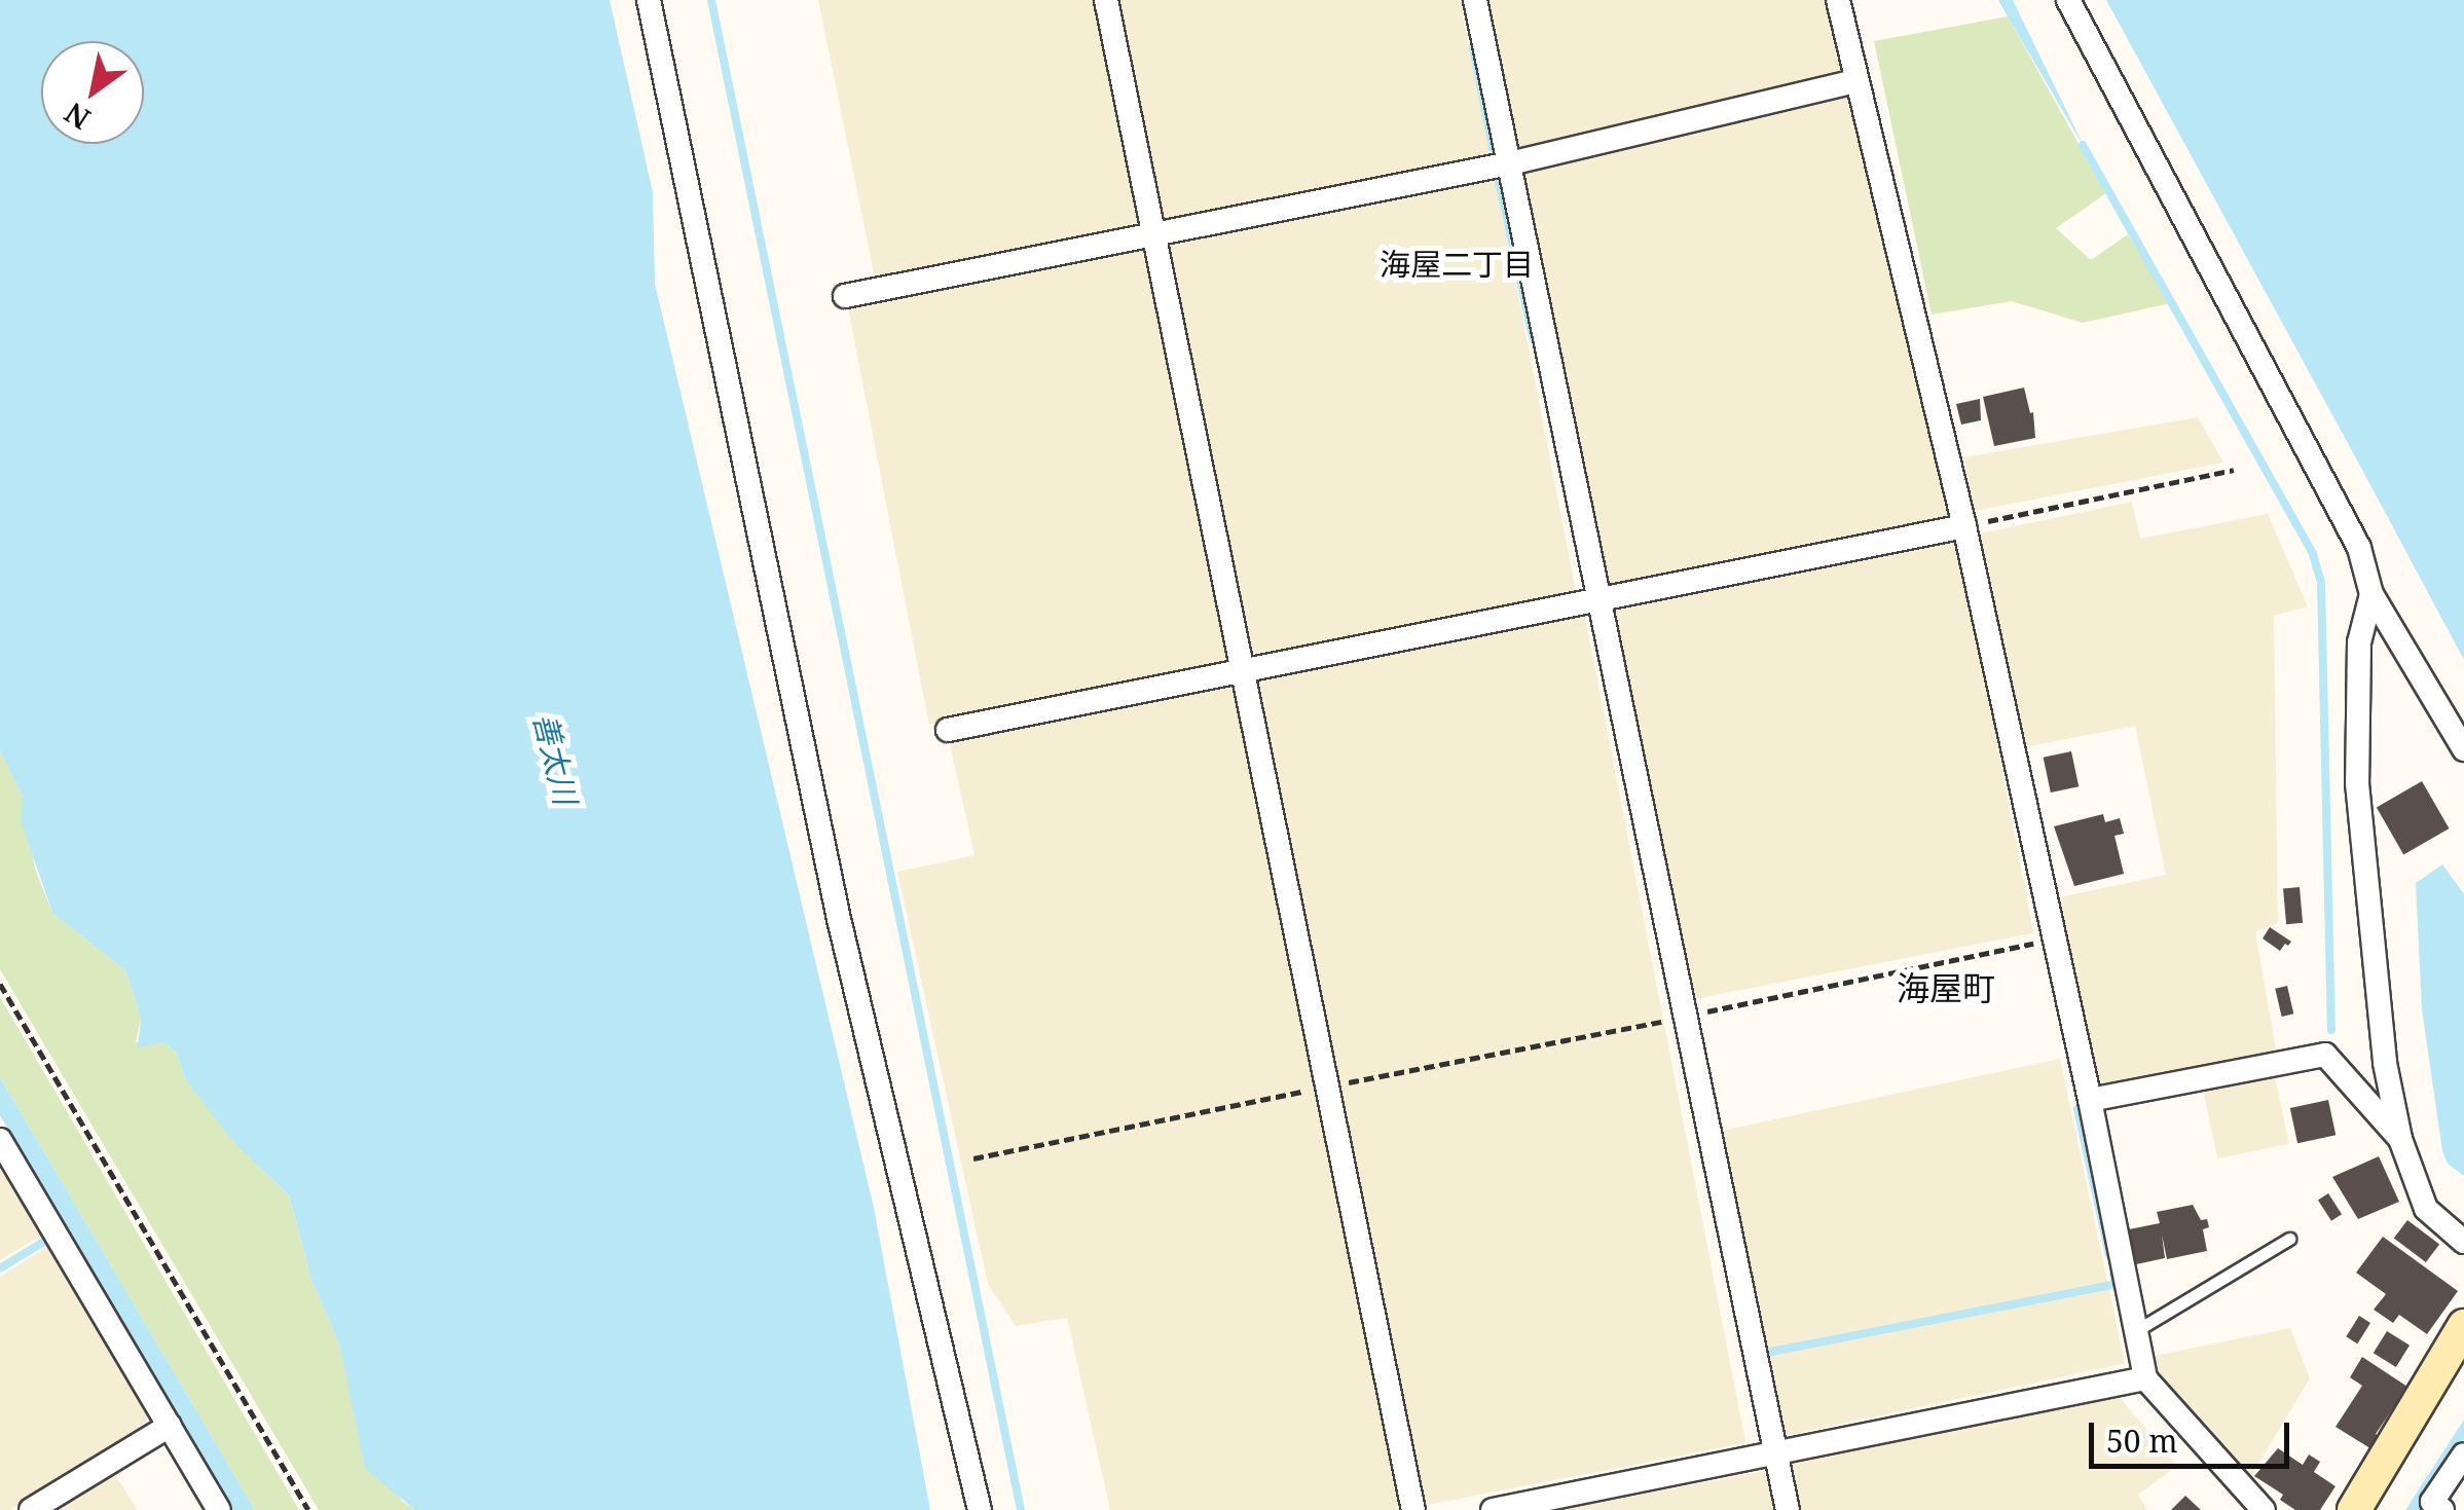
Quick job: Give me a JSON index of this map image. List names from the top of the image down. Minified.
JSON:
{"districts":["海屋二丁目","海屋町"],"water":["善太川"],"scale_bar":"50 m","north":"bottom left"}
